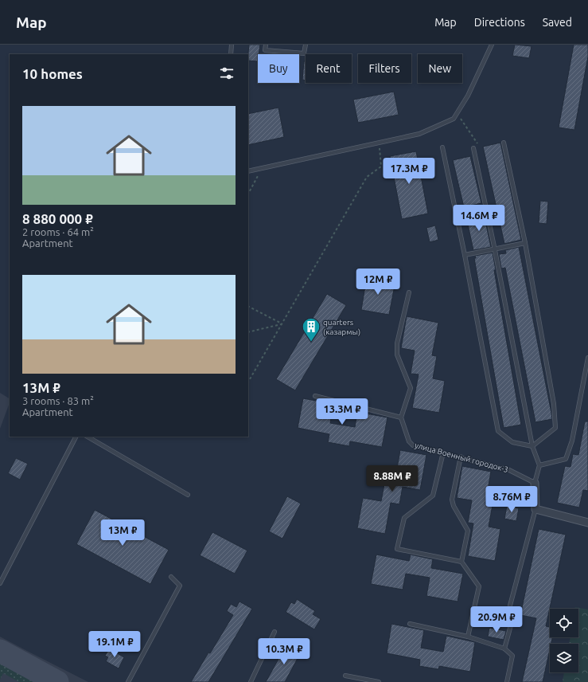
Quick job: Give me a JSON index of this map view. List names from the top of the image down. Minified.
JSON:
{"streets":{"lane":["улица Военный городок-3"]},"places":{"building":["quarters (казармы)"]},"page":{"header":"Map","nav":["Map","Directions","Saved"],"chip":["Buy","Rent","Filters","New"],"heading":"10 homes","list":[{"name":"8 880 000 ₽","note":"2 rooms · 64 m² · Apartment"},{"name":"13M ₽","note":"3 rooms · 83 m² · Apartment"}],"price":["17.3M ₽","14.6M ₽","12M ₽","13.3M ₽","8.88M ₽","8.76M ₽","13M ₽","20.9M ₽","19.1M ₽","10.3M ₽"]}}
